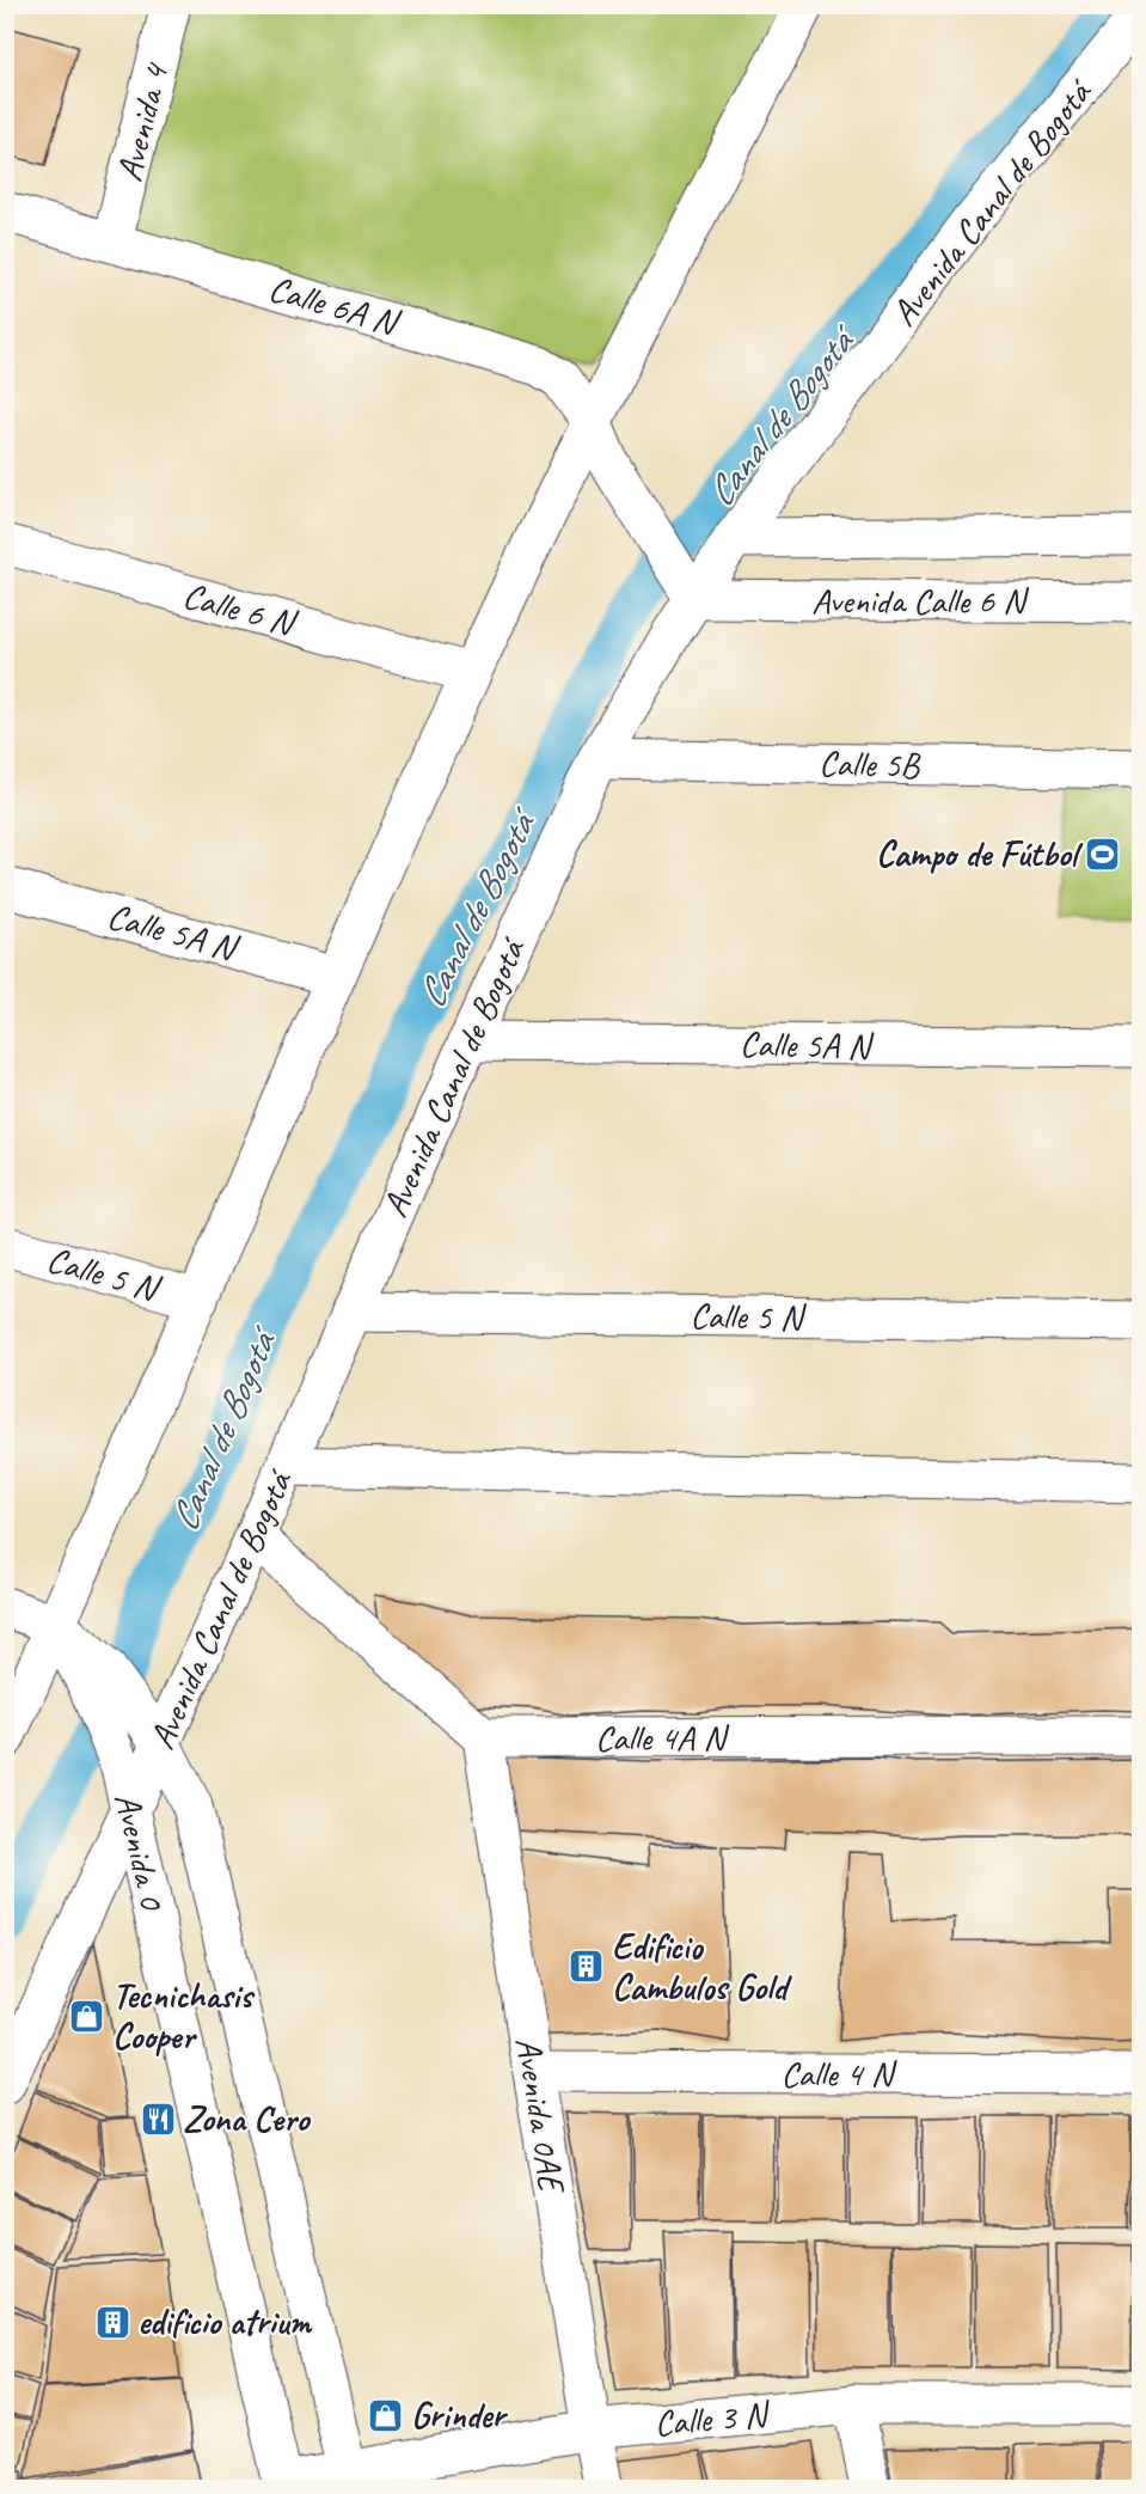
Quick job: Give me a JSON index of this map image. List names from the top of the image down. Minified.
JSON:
{"streets":{"street":["Avenida 4","Avenida Canal de Bogotá","Calle 6A N","Avenida Calle 6 N","Calle 6 N","Calle 5B","Calle 5A N","Calle 5 N","Calle 4A N","Avenida 0","Calle 4 N","Avenida 0AE","Calle 3 N"]},"crossings":[["Avenida 4","Calle 6A N"],["Avenida Canal de Bogotá","Calle 6A N"],["Avenida Canal de Bogotá","Avenida Calle 6 N"],["Avenida Canal de Bogotá","Calle 5B"],["Avenida Canal de Bogotá","Calle 5A N"],["Avenida Canal de Bogotá","Calle 5 N"],["Avenida Canal de Bogotá","Avenida 0"],["Calle 6A N","Avenida Calle 6 N"],["Calle 4A N","Avenida 0AE"],["Avenida 0","Calle 3 N"],["Calle 4 N","Avenida 0AE"],["Avenida 0AE","Calle 3 N"]],"water":["Canal de Bogotá"],"places":{"sports":["Campo de Fútbol"],"building":["Edificio Cambulos Gold","edificio atrium"],"shop":["Tecnichasis Cooper","Grinder"],"restaurant":["Zona Cero"]}}
